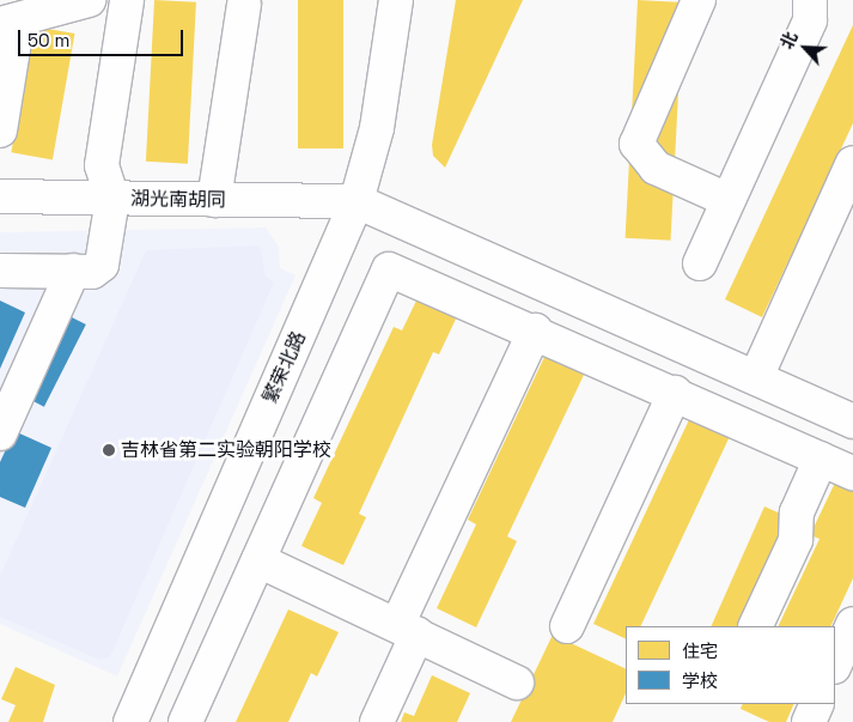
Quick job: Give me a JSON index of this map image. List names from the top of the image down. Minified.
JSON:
{"streets":{"street":["湖光南胡同","繁荣北路"]},"crossings":[["湖光南胡同","繁荣北路"]],"places":["吉林省第二实验朝阳学校"],"legend":["住宅","学校"],"scale_bar":"50 m","north":"top left"}
